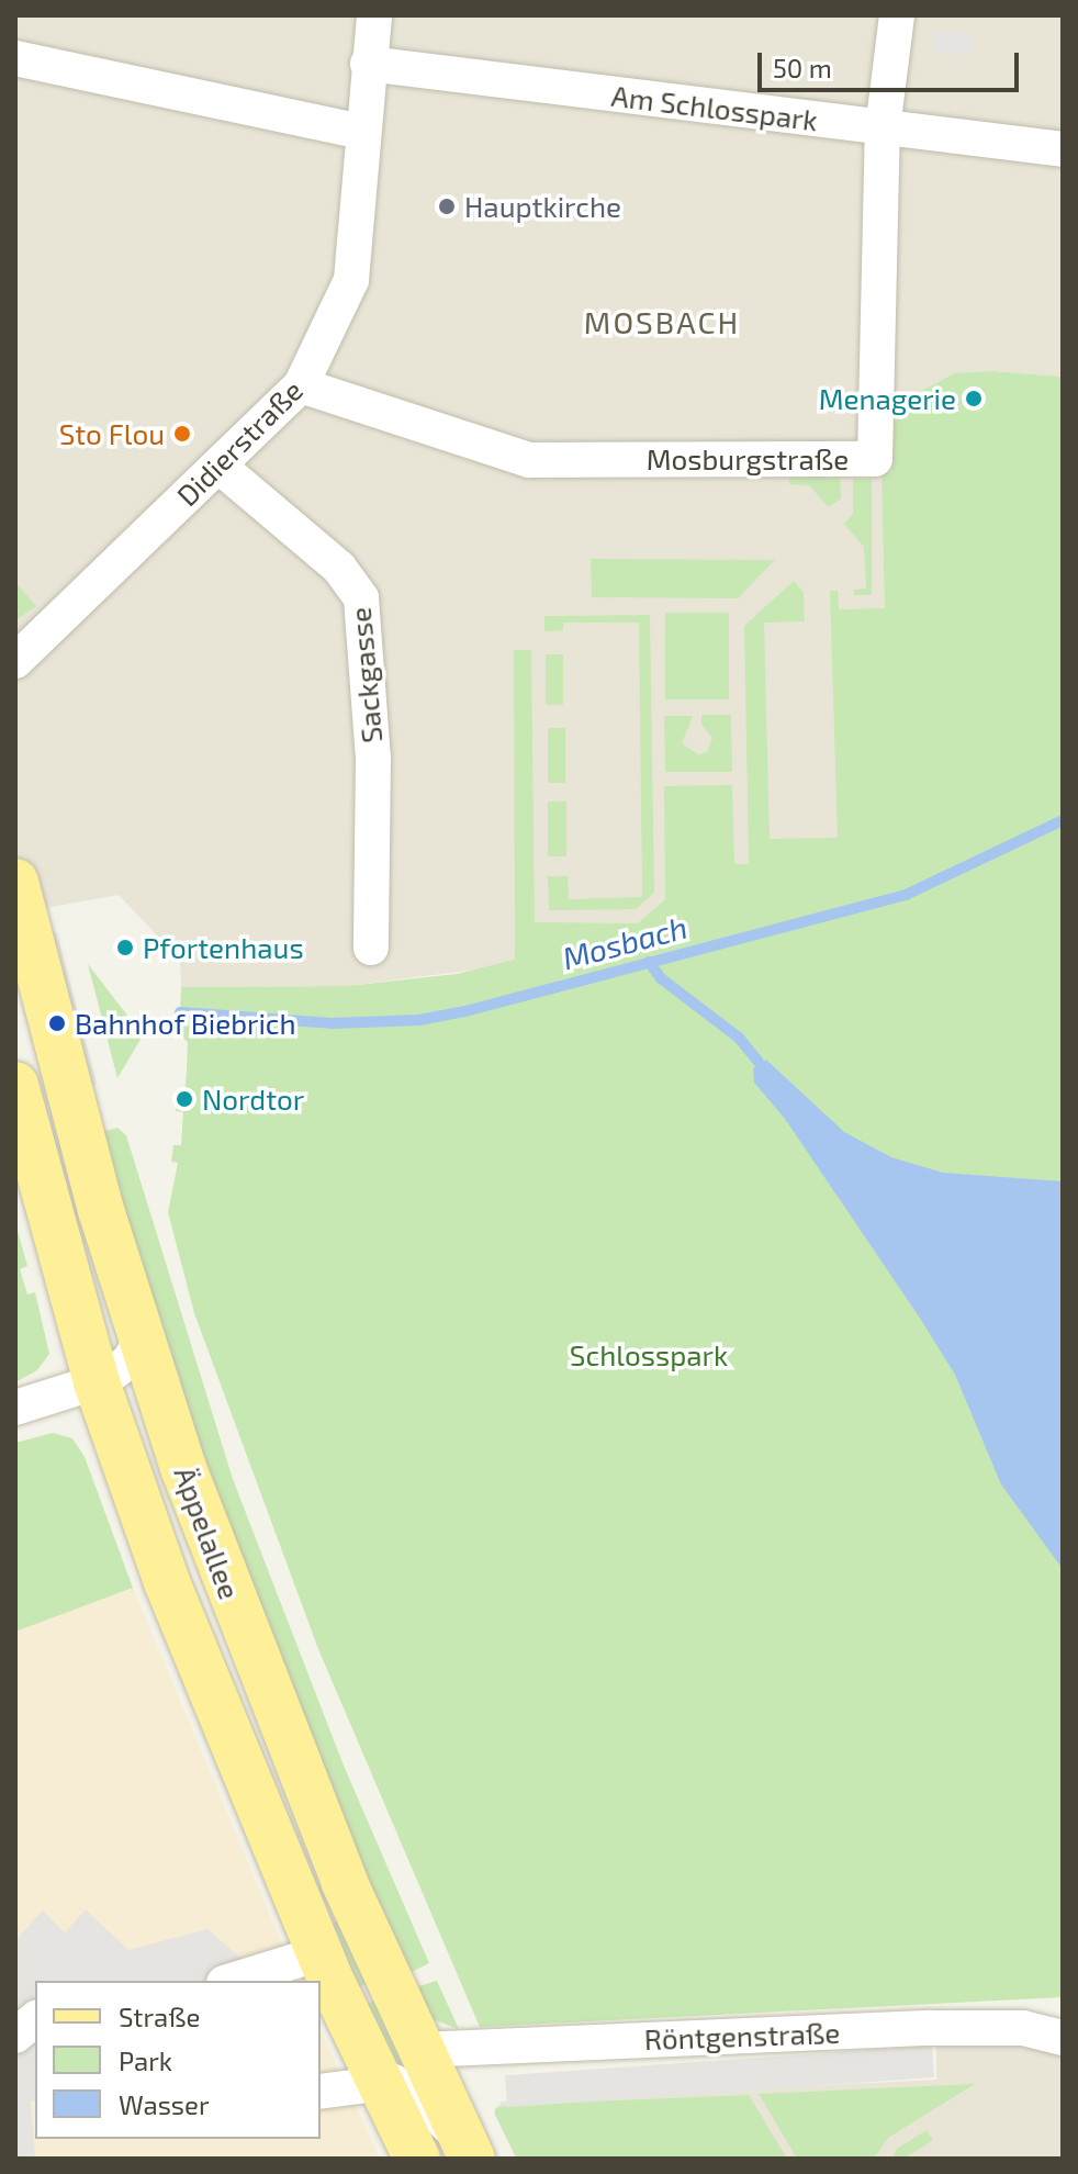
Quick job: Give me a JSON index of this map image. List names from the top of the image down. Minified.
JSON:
{"streets":{"main road":["Äppelallee"],"street":["Am Schlosspark","Didierstraße","Mosburgstraße","Sackgasse","Röntgenstraße"]},"crossings":[["Am Schlosspark","Didierstraße"],["Am Schlosspark","Mosburgstraße"],["Didierstraße","Mosburgstraße"],["Didierstraße","Sackgasse"],["Äppelallee","Röntgenstraße"]],"districts":["MOSBACH"],"water":["Mosbach"],"parks":["Schlosspark"],"places":["Hauptkirche","Menagerie","Sto Flou","Pfortenhaus","Bahnhof Biebrich","Nordtor"],"legend":["Straße","Park","Wasser"],"scale_bar":"50 m"}
